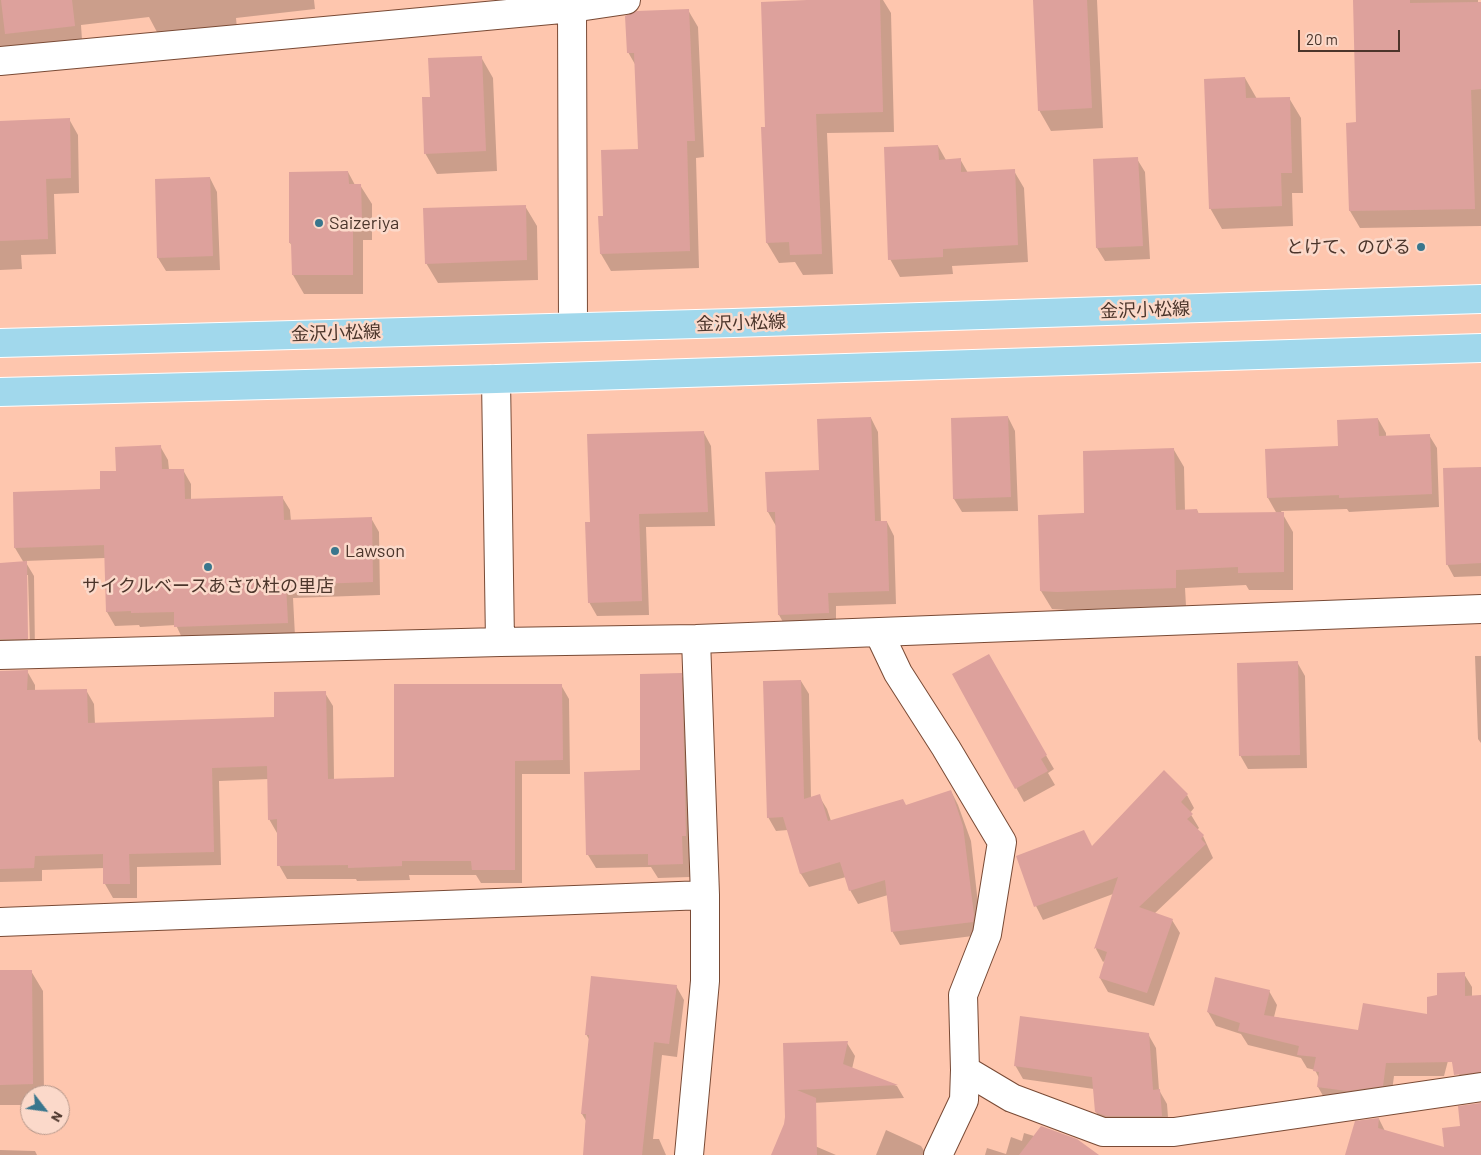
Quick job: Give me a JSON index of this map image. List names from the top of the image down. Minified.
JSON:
{"streets":{"main road":["金沢小松線"]},"places":["Saizeriya","とけて、のびる","Lawson","サイクルベースあさひ杜の里店"],"scale_bar":"20 m","north":"bottom right"}
